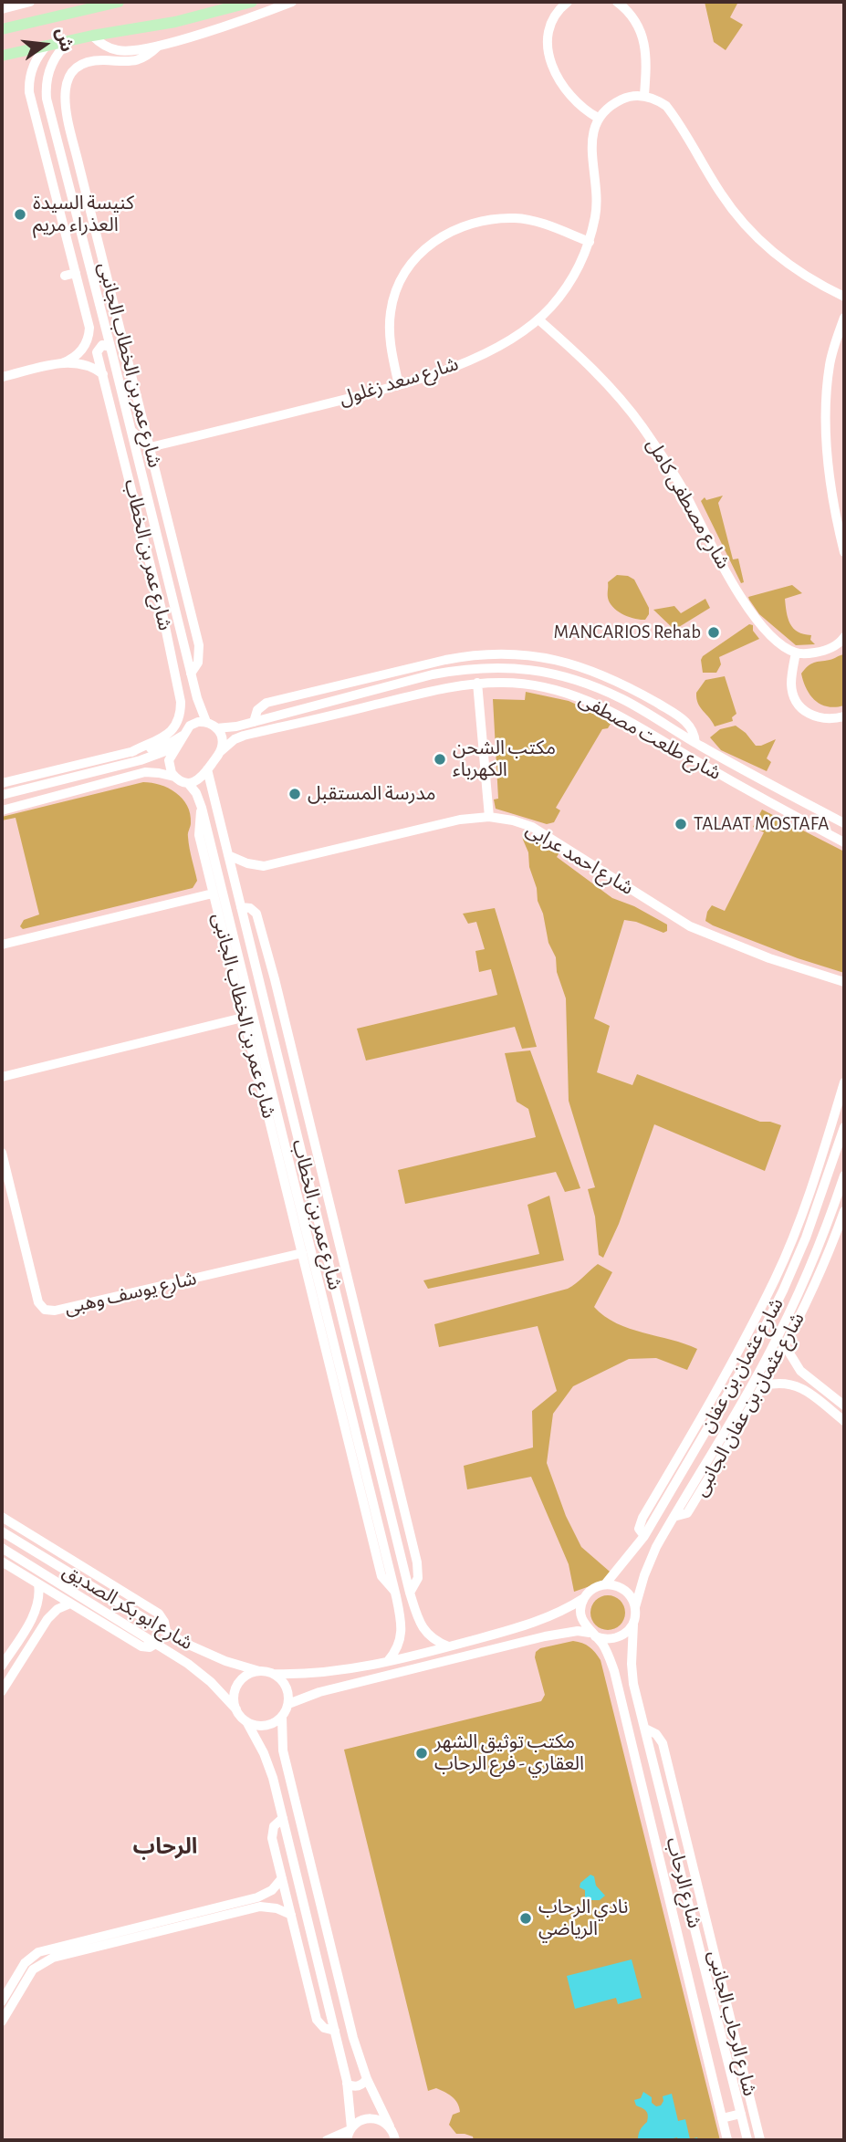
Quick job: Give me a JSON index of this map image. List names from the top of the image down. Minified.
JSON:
{"streets":{"street":["شارع عمر بن الخطاب الجانبى","شارع سعد زغلول","شارع مصطفى كامل","شارع عمر بن الخطاب","شارع طلعت مصطفى","شارع احمد عرابى","شارع يوسف وهبى","شارع عثمان بن عفان","شارع عثمان بن عفان الجانبى","شارع ابو بكر الصديق","شارع الرحاب","شارع الرحاب الجانبى"]},"crossings":[["شارع عمر بن الخطاب الجانبى","شارع سعد زغلول"],["شارع عمر بن الخطاب الجانبى","شارع عمر بن الخطاب"],["شارع عمر بن الخطاب الجانبى","شارع يوسف وهبى"],["شارع سعد زغلول","شارع مصطفى كامل"],["شارع عمر بن الخطاب","شارع طلعت مصطفى"],["شارع عمر بن الخطاب","شارع احمد عرابى"],["شارع عثمان بن عفان","شارع عثمان بن عفان الجانبى"],["شارع عثمان بن عفان","شارع الرحاب"],["شارع الرحاب","شارع الرحاب الجانبى"]],"districts":["الرحاب"],"places":["كنيسة السيدة العذراء مريم","MANCARIOS Rehab","مكتب الشحن الكهرباء","مدرسة المستقبل","TALAAT MOSTAFA","مكتب توثيق الشهر العقاري - فرع الرحاب","نادي الرحاب الرياضي"],"north":"right"}
